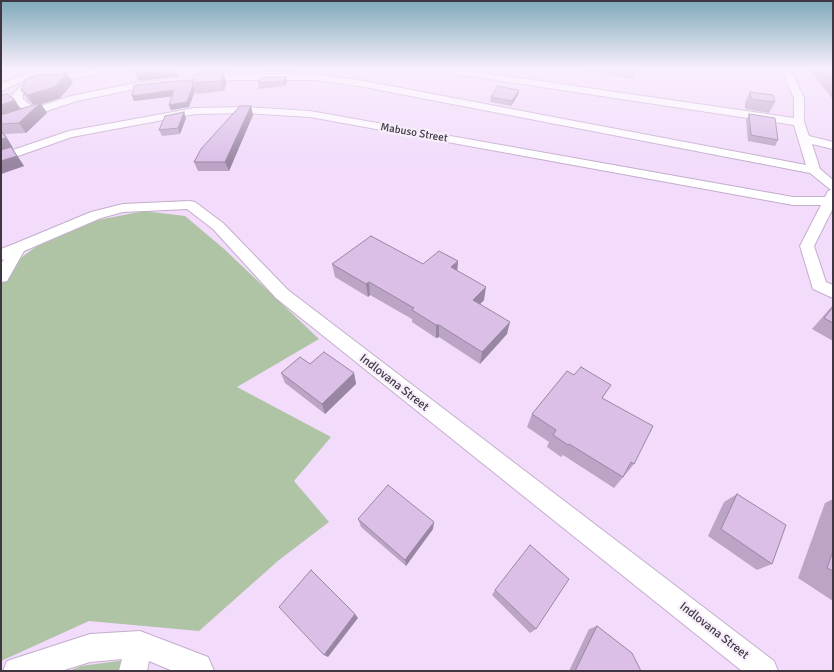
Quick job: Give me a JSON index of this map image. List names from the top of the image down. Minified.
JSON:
{"streets":{"street":["Mabuso Street","Indlovana Street"]}}
